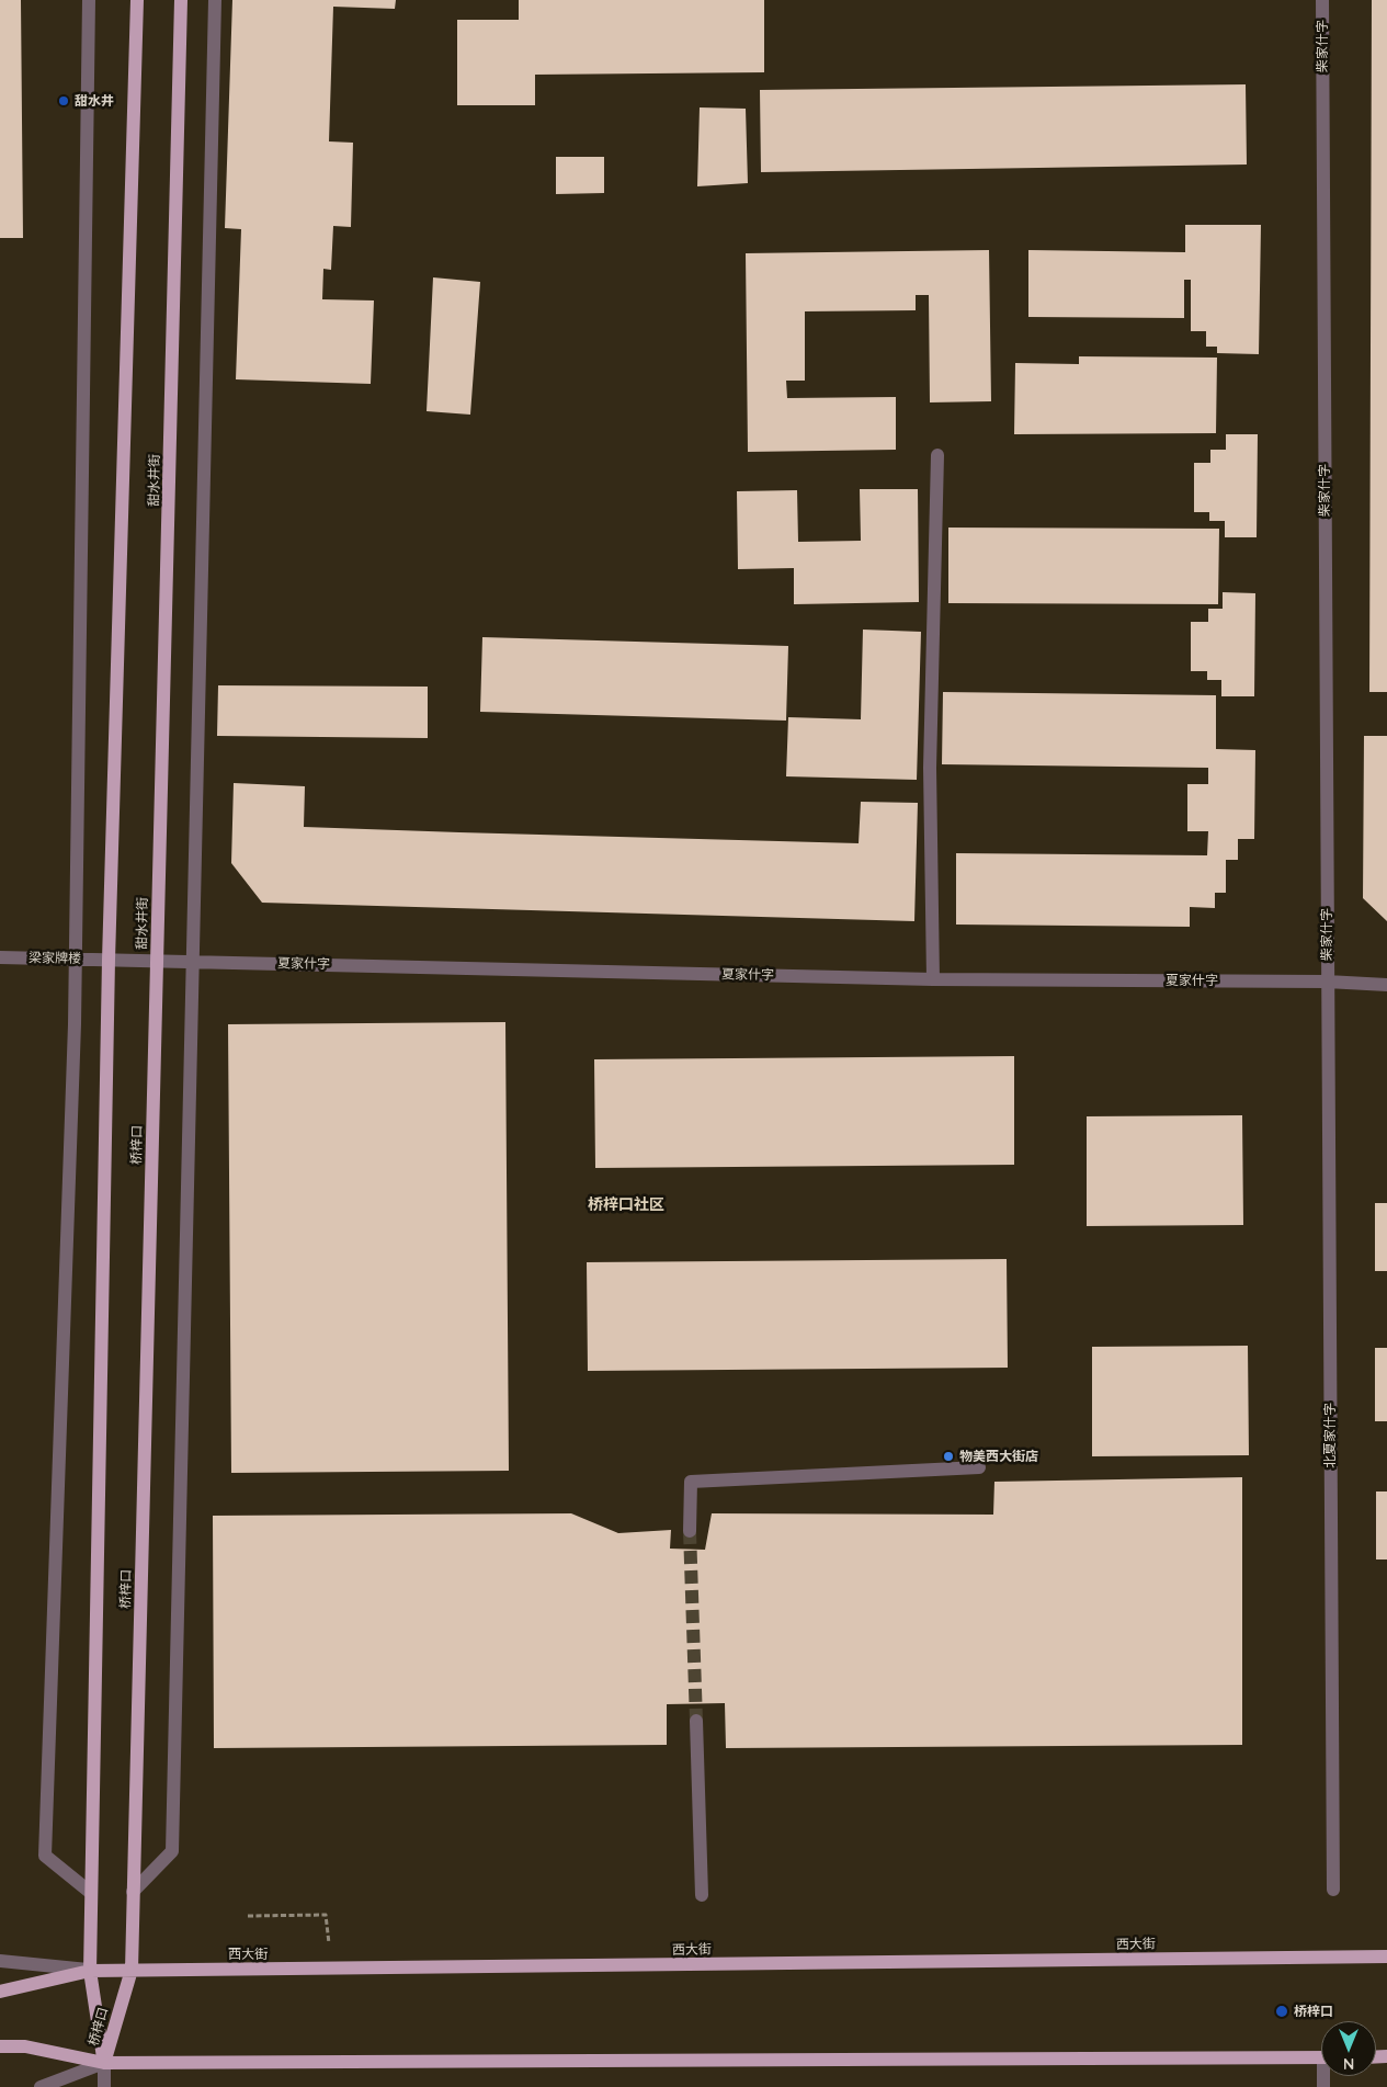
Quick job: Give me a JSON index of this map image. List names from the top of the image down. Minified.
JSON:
{"streets":{"main road":["甜水井街","桥梓口","西大街"],"street":["柴家什字","梁家牌楼","夏家什字","北夏家什字"]},"crossings":[["柴家什字","夏家什字"],["柴家什字","北夏家什字"],["甜水井街","夏家什字"],["甜水井街","桥梓口"],["梁家牌楼","夏家什字"],["梁家牌楼","桥梓口"],["夏家什字","桥梓口"],["夏家什字","北夏家什字"],["桥梓口","西大街"]],"districts":["桥梓口社区"],"places":["甜水井","物美西大街店","桥梓口"],"north":"bottom"}
